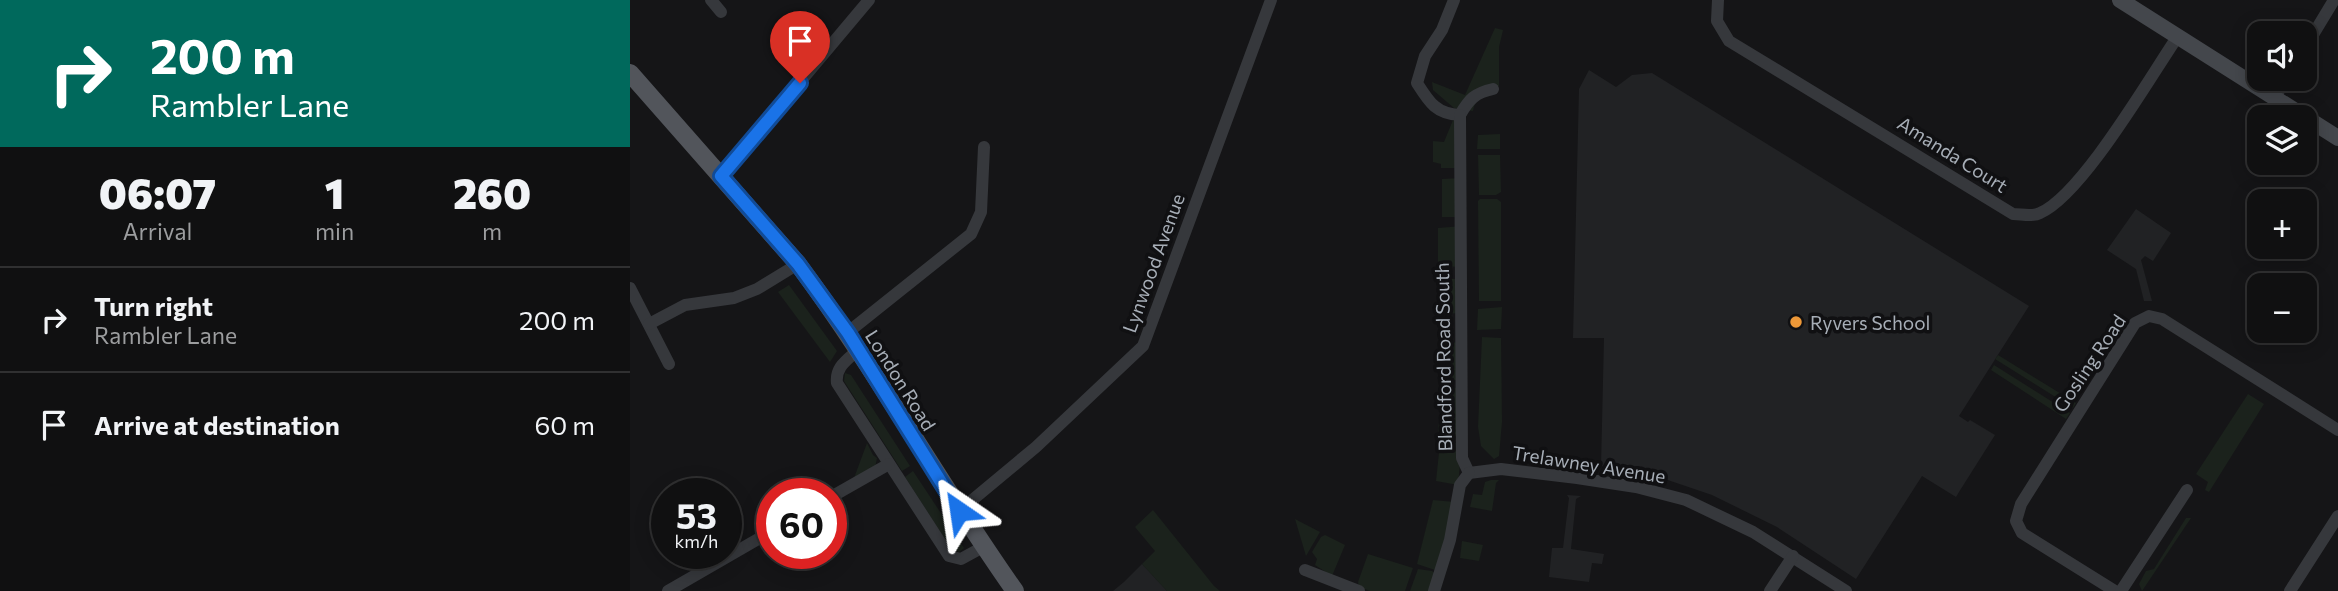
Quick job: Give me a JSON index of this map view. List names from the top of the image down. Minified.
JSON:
{"streets":{"main road":["London Road"],"street":["Amanda Court","Lynwood Avenue","Blandford Road South","Gosling Road","Trelawney Avenue"]},"crossings":[["Lynwood Avenue","London Road"],["Blandford Road South","Trelawney Avenue"]],"places":["Ryvers School"],"page":{"turn":["200 m","Rambler Lane"],"map_buttons":["+","−"],"eta":["06:07","Arrival","1","min","260","m"],"list":[{"name":"Turn right","note":"Rambler Lane","value":"200 m"},{"name":"Arrive at destination","value":"60 m"}],"speed":"53 km/h","limit":"60"}}
